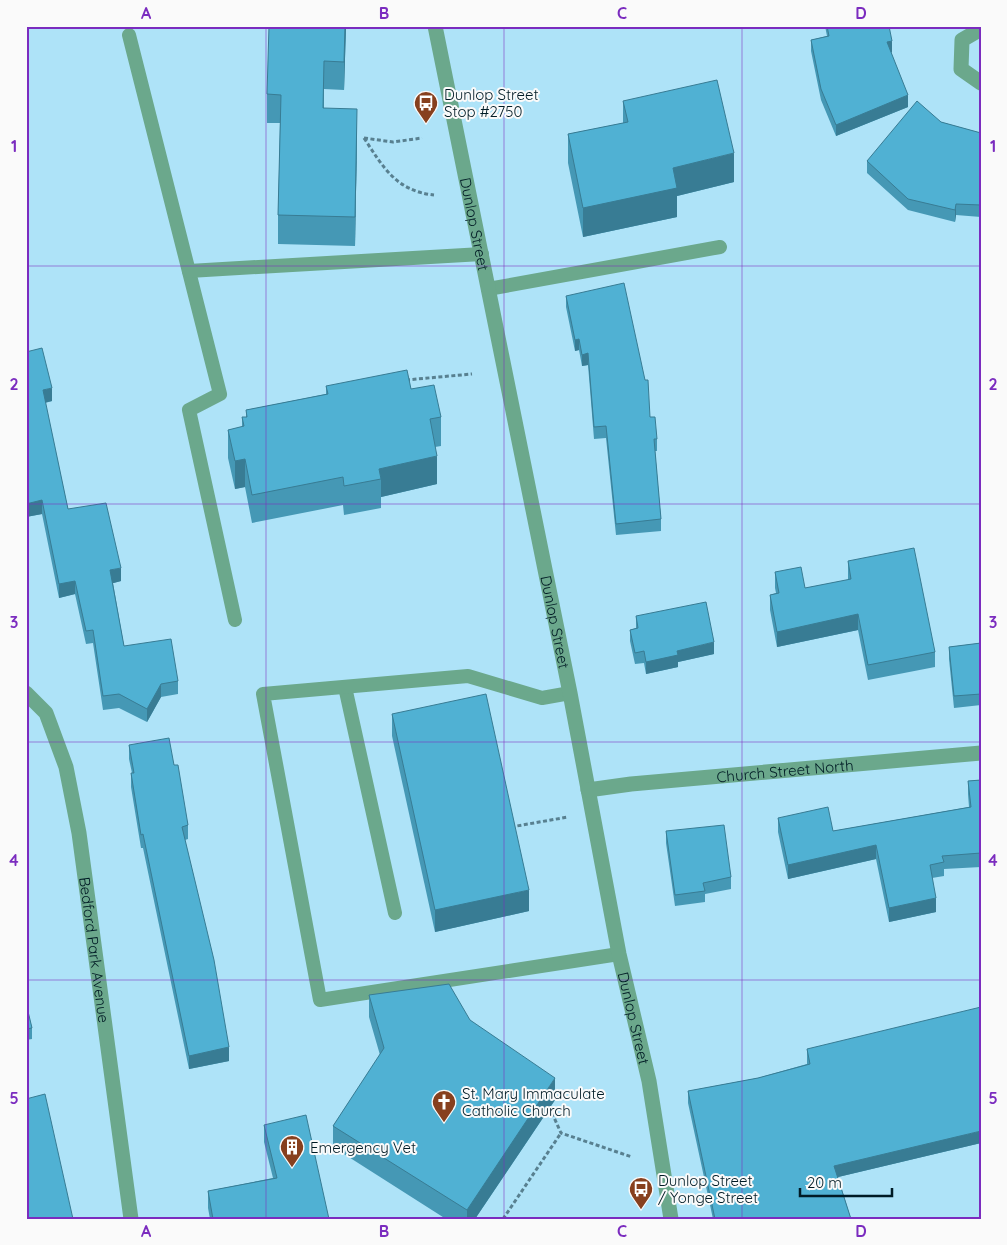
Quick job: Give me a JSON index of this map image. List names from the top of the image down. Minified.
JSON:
{"streets":{"street":["Dunlop Street","Church Street North","Bedford Park Avenue"]},"crossings":[["Dunlop Street","Church Street North"]],"places":{"bus stop":["Dunlop Street Stop #2750","Dunlop Street / Yonge Street"],"church":["St. Mary Immaculate Catholic Church"],"building":["Emergency Vet"]},"scale_bar":"20 m","grid":{"columns":["A","B","C","D"],"rows":["1","2","3","4","5"]}}
